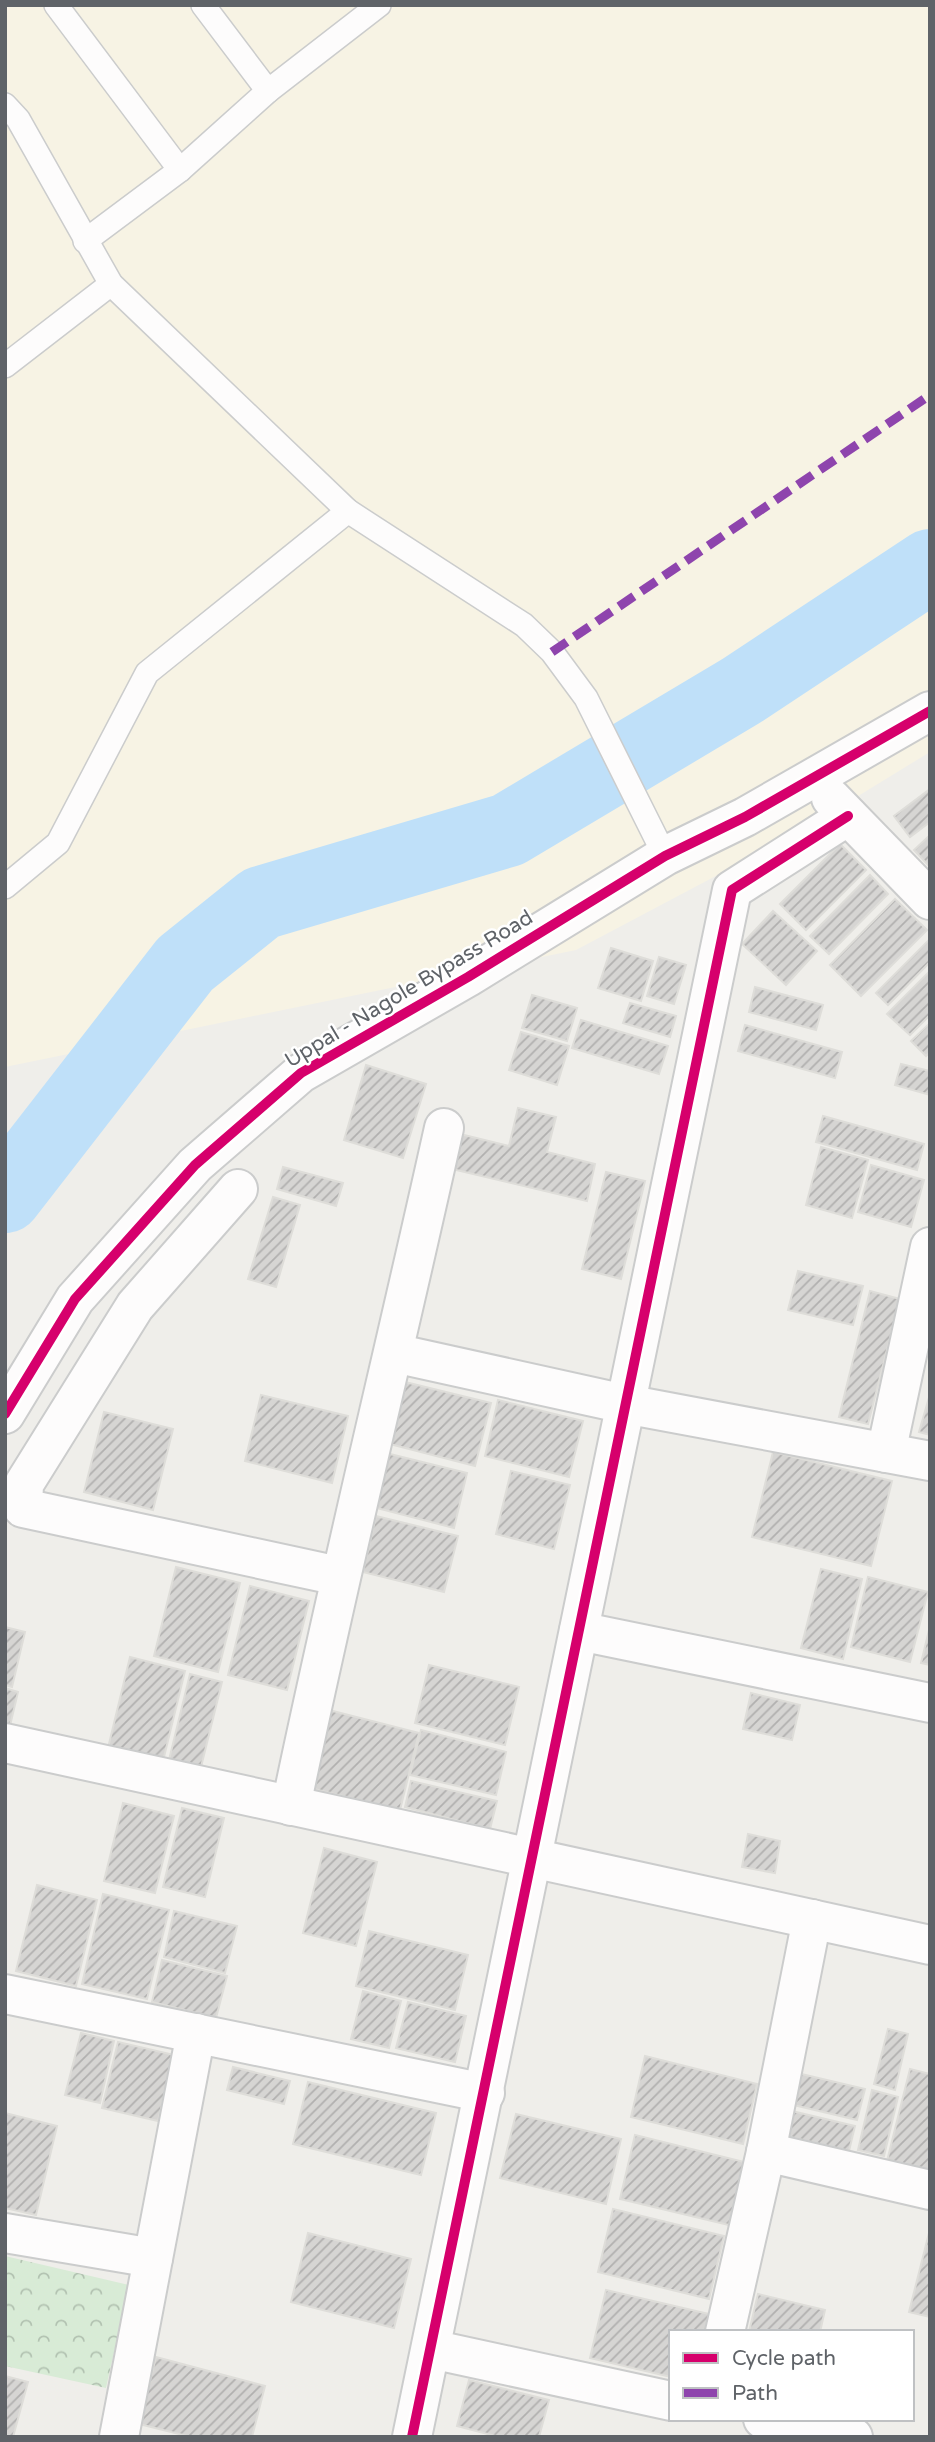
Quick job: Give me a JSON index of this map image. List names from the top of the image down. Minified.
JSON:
{"streets":{"street":["Uppal - Nagole Bypass Road"]},"legend":["Cycle path","Path"]}
